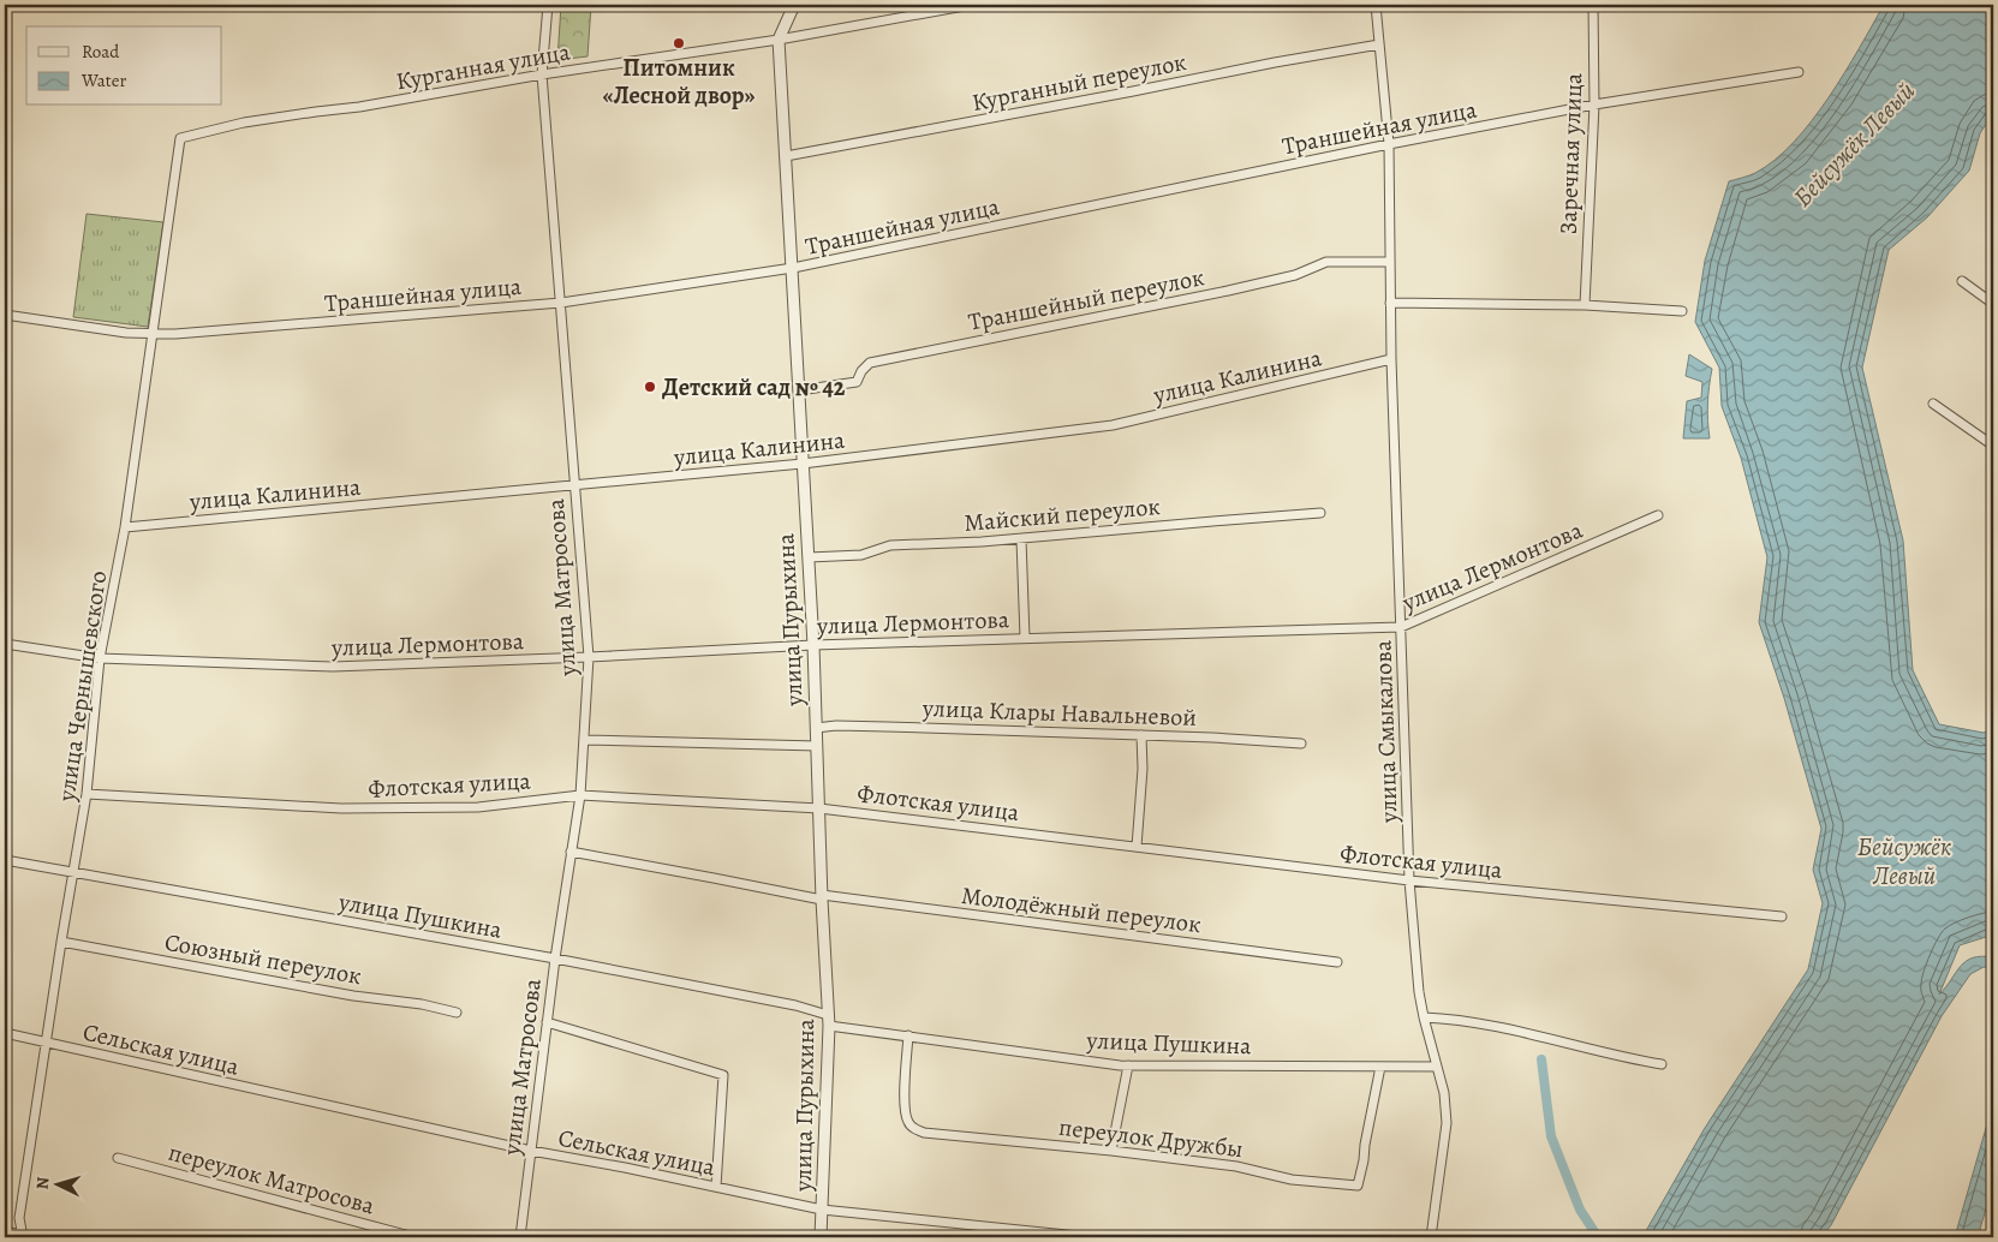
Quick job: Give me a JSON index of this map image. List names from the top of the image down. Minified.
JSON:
{"streets":{"street":["Курганная улица","Курганный переулок","Траншейная улица","Заречная улица","Траншейный переулок","улица Калинина","Майский переулок","улица Лермонтова","улица Матросова","улица Пурыхина","улица Чернышевского","улица Клары Навальневой","улица Смыкалова","Флотская улица","Молодёжный переулок","улица Пушкина","Союзный переулок","Сельская улица","переулок Дружбы","переулок Матросова"]},"crossings":[["Курганная улица","улица Матросова"],["Курганная улица","улица Пурыхина"],["Курганная улица","улица Чернышевского"],["Курганный переулок","улица Пурыхина"],["Курганный переулок","улица Смыкалова"],["Траншейная улица","Заречная улица"],["Траншейная улица","улица Матросова"],["Траншейная улица","улица Пурыхина"],["Траншейная улица","улица Чернышевского"],["Траншейная улица","улица Смыкалова"],["Траншейный переулок","улица Пурыхина"],["Траншейный переулок","улица Смыкалова"],["улица Калинина","улица Матросова"],["улица Калинина","улица Пурыхина"],["улица Калинина","улица Чернышевского"],["улица Калинина","улица Смыкалова"],["Майский переулок","улица Пурыхина"],["улица Лермонтова","улица Матросова"],["улица Лермонтова","улица Пурыхина"],["улица Лермонтова","улица Чернышевского"],["улица Лермонтова","улица Смыкалова"],["улица Матросова","Флотская улица"],["улица Матросова","Молодёжный переулок"],["улица Матросова","улица Пушкина"],["улица Матросова","Сельская улица"],["улица Пурыхина","улица Клары Навальневой"],["улица Пурыхина","Флотская улица"],["улица Пурыхина","Молодёжный переулок"],["улица Пурыхина","улица Пушкина"],["улица Пурыхина","Сельская улица"],["улица Чернышевского","Флотская улица"],["улица Чернышевского","улица Пушкина"],["улица Чернышевского","Союзный переулок"],["улица Чернышевского","Сельская улица"],["улица Смыкалова","Флотская улица"],["улица Смыкалова","улица Пушкина"],["улица Пушкина","переулок Дружбы"]],"water":["Бейсужёк Левый"],"places":["Питомник «Лесной двор»","Детский сад № 42"],"legend":["Road","Water"],"north":"left"}
